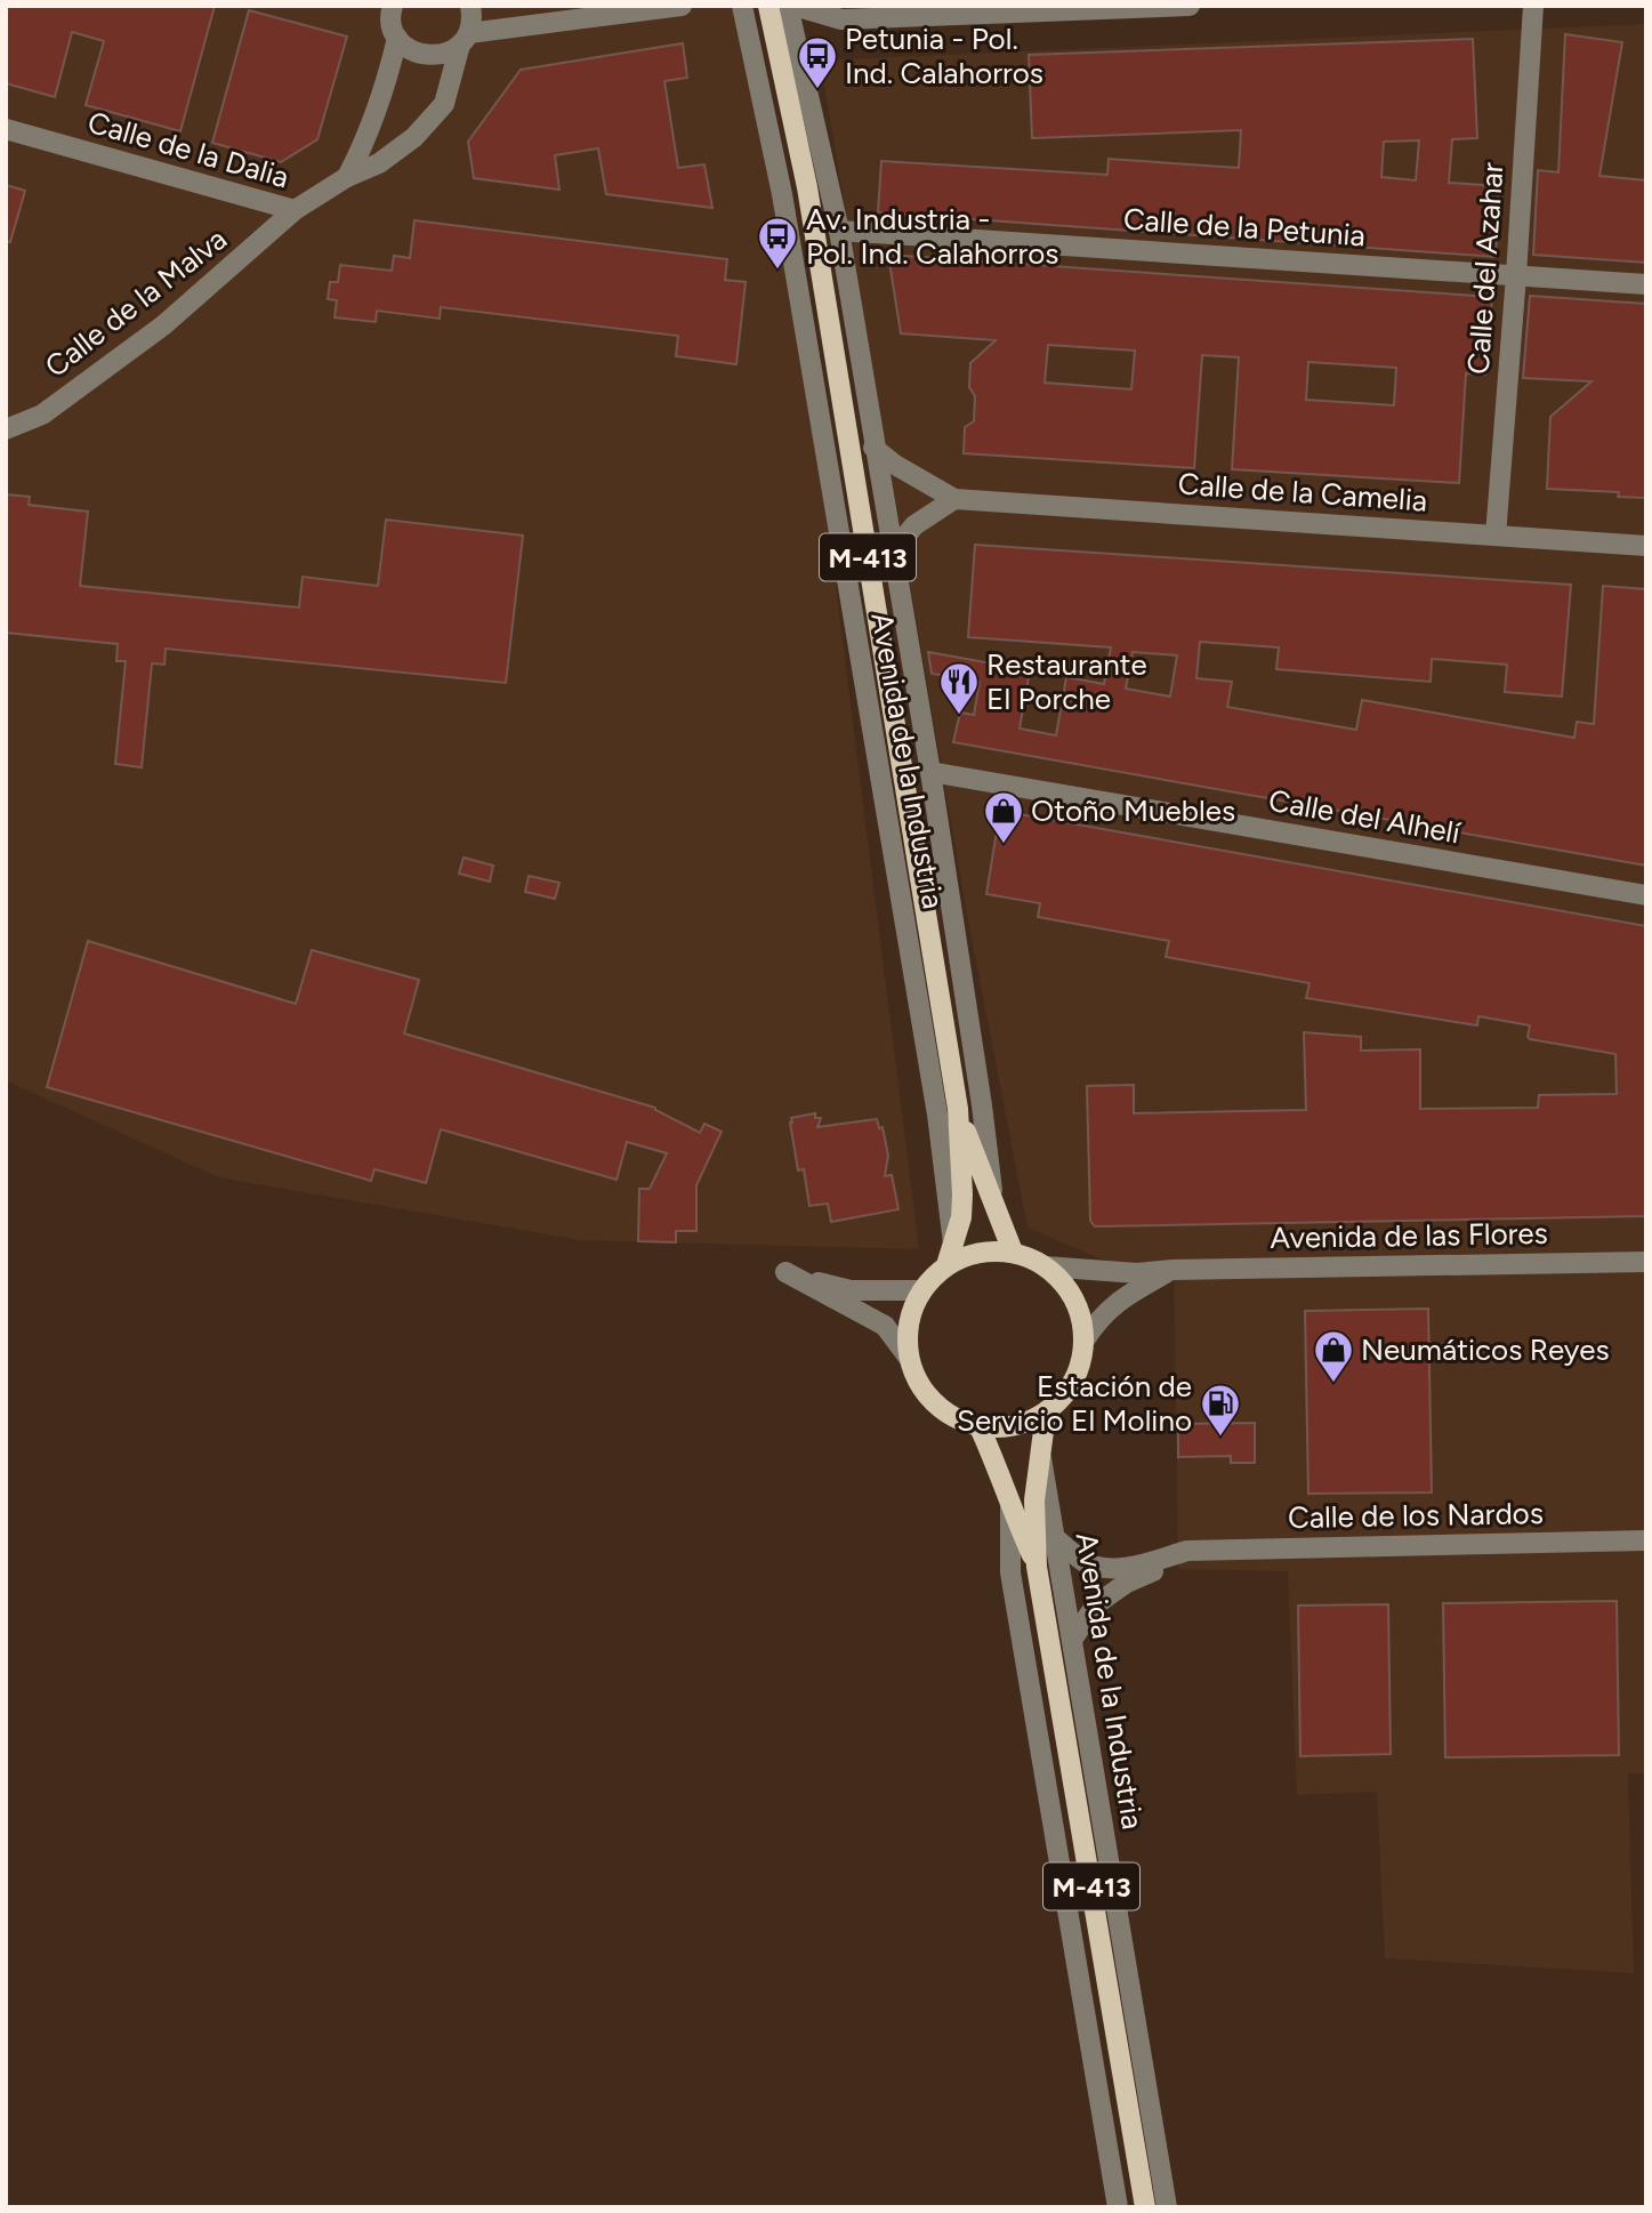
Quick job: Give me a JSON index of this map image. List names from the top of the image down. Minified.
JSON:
{"streets":{"main road":["M-413","Avenida de la Industria"],"street":["Calle de la Dalia","Calle de la Petunia","Calle del Azahar","Calle de la Malva","Calle de la Camelia","Calle del Alhelí","Avenida de las Flores","Calle de los Nardos"]},"crossings":[["Calle de la Dalia","Calle de la Malva"],["Calle de la Petunia","Calle del Azahar"],["Calle de la Petunia","Avenida de la Industria"],["Calle del Azahar","Calle de la Camelia"],["Calle de la Camelia","Avenida de la Industria"],["M-413","Avenida de la Industria"],["M-413","Avenida de las Flores"],["Avenida de la Industria","Calle del Alhelí"],["Avenida de la Industria","Avenida de las Flores"],["Avenida de la Industria","Calle de los Nardos"]],"places":{"bus stop":["Petunia - Pol. Ind. Calahorros","Av. Industria - Pol. Ind. Calahorros"],"restaurant":["Restaurante El Porche"],"shop":["Otoño Muebles","Neumáticos Reyes"],"fuel station":["Estación de Servicio El Molino"]}}
